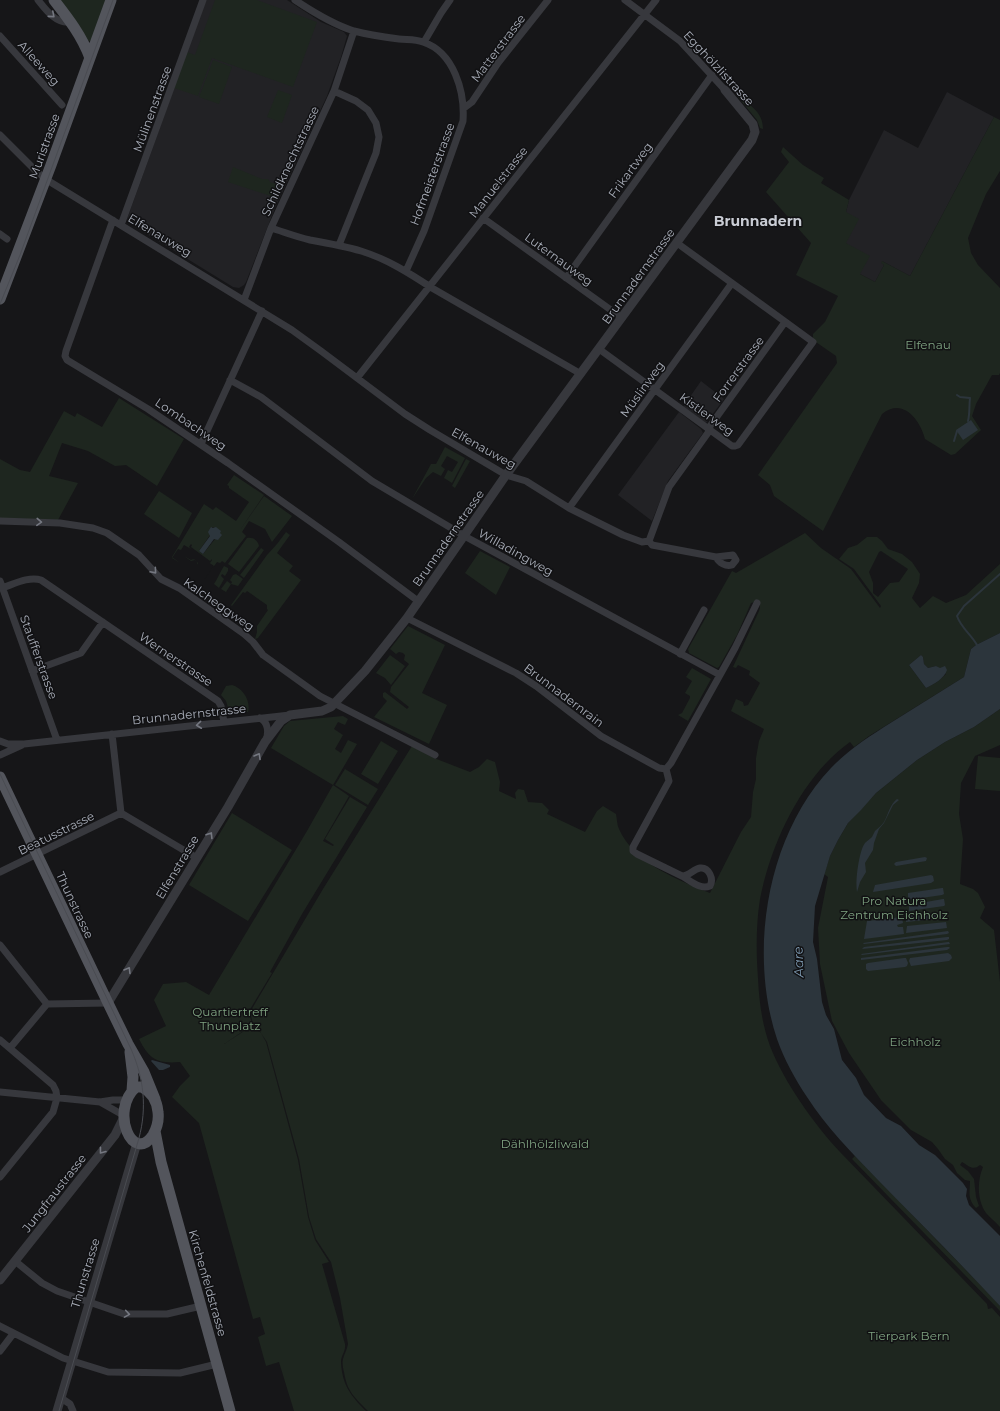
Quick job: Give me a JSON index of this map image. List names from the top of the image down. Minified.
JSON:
{"streets":{"main road":["Muristrasse","Thunstrasse","Kirchenfeldstrasse"],"street":["Matterstrasse","Alleeweg","Egghölzlistrasse","Mülinenstrasse","Schildknechtstrasse","Frikartweg","Hofmeisterstrasse","Manuelstrasse","Elfenauweg","Luternauweg","Brunnadernstrasse","Forrerstrasse","Müslinweg","Kistlerweg","Lombachweg","Willadingweg","Kalcheggweg","Staufferstrasse","Wernerstrasse","Brunnadernrain","Beatusstrasse","Elfenstrasse","Jungfraustrasse"]},"crossings":[["Matterstrasse","Hofmeisterstrasse"],["Egghölzlistrasse","Frikartweg"],["Egghölzlistrasse","Manuelstrasse"],["Egghölzlistrasse","Brunnadernstrasse"],["Mülinenstrasse","Elfenauweg"],["Muristrasse","Elfenauweg"],["Schildknechtstrasse","Hofmeisterstrasse"],["Schildknechtstrasse","Elfenauweg"],["Frikartweg","Luternauweg"],["Manuelstrasse","Elfenauweg"],["Manuelstrasse","Luternauweg"],["Elfenauweg","Brunnadernstrasse"],["Elfenauweg","Forrerstrasse"],["Elfenauweg","Müslinweg"],["Elfenauweg","Lombachweg"],["Luternauweg","Brunnadernstrasse"],["Brunnadernstrasse","Kistlerweg"],["Brunnadernstrasse","Lombachweg"],["Brunnadernstrasse","Willadingweg"],["Brunnadernstrasse","Kalcheggweg"],["Brunnadernstrasse","Staufferstrasse"],["Brunnadernstrasse","Wernerstrasse"],["Brunnadernstrasse","Brunnadernrain"],["Brunnadernstrasse","Elfenstrasse"],["Forrerstrasse","Kistlerweg"],["Müslinweg","Kistlerweg"],["Staufferstrasse","Wernerstrasse"],["Beatusstrasse","Thunstrasse"],["Elfenstrasse","Thunstrasse"],["Thunstrasse","Jungfraustrasse"],["Thunstrasse","Kirchenfeldstrasse"],["Jungfraustrasse","Kirchenfeldstrasse"]],"one_way":["Kalcheggweg","Elfenstrasse"],"districts":["Brunnadern"],"water":["Aare"],"parks":["Elfenau","Pro Natura Zentrum Eichholz","Quartiertreff Thunplatz","Eichholz","Dählhölzliwald","Tierpark Bern"]}
